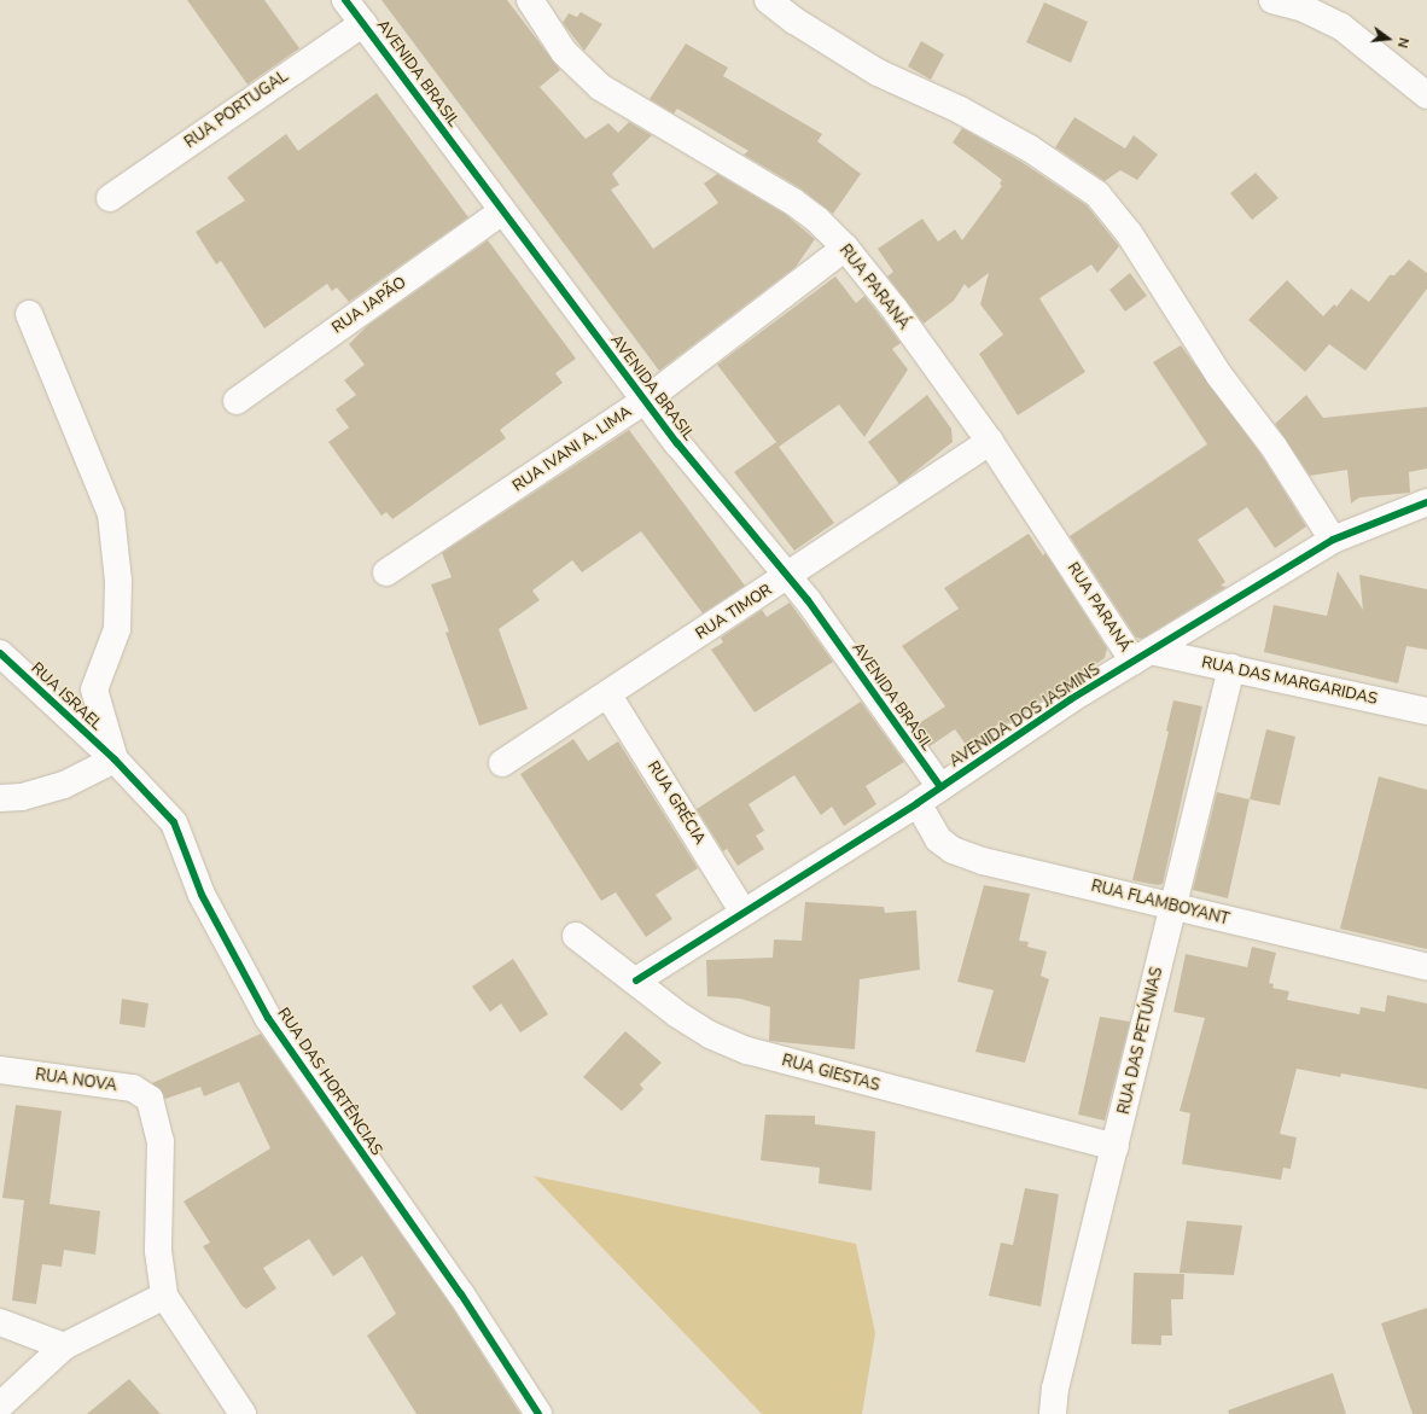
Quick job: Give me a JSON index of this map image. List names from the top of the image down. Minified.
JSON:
{"streets":{"street":["AVENIDA BRASIL","RUA PORTUGAL","RUA PARANÁ","RUA JAPÃO","RUA IVANI A. LIMA","RUA TIMOR","RUA DAS MARGARIDAS","RUA ISRAEL","AVENIDA DOS JASMINS","RUA GRÉCIA","RUA FLAMBOYANT","RUA DAS PETÚNIAS","RUA GIESTAS","RUA NOVA","RUA DAS HORTÊNCIAS"]},"crossings":[["AVENIDA BRASIL","RUA PORTUGAL"],["AVENIDA BRASIL","RUA JAPÃO"],["AVENIDA BRASIL","RUA IVANI A. LIMA"],["AVENIDA BRASIL","RUA TIMOR"],["AVENIDA BRASIL","AVENIDA DOS JASMINS"],["RUA PARANÁ","RUA IVANI A. LIMA"],["RUA PARANÁ","RUA TIMOR"],["RUA PARANÁ","RUA DAS MARGARIDAS"],["RUA PARANÁ","AVENIDA DOS JASMINS"],["RUA TIMOR","RUA GRÉCIA"],["RUA DAS MARGARIDAS","AVENIDA DOS JASMINS"],["RUA DAS MARGARIDAS","RUA DAS PETÚNIAS"],["RUA ISRAEL","RUA DAS HORTÊNCIAS"],["AVENIDA DOS JASMINS","RUA GRÉCIA"],["AVENIDA DOS JASMINS","RUA FLAMBOYANT"],["AVENIDA DOS JASMINS","RUA GIESTAS"],["RUA FLAMBOYANT","RUA DAS PETÚNIAS"],["RUA DAS PETÚNIAS","RUA GIESTAS"]],"north":"right"}
